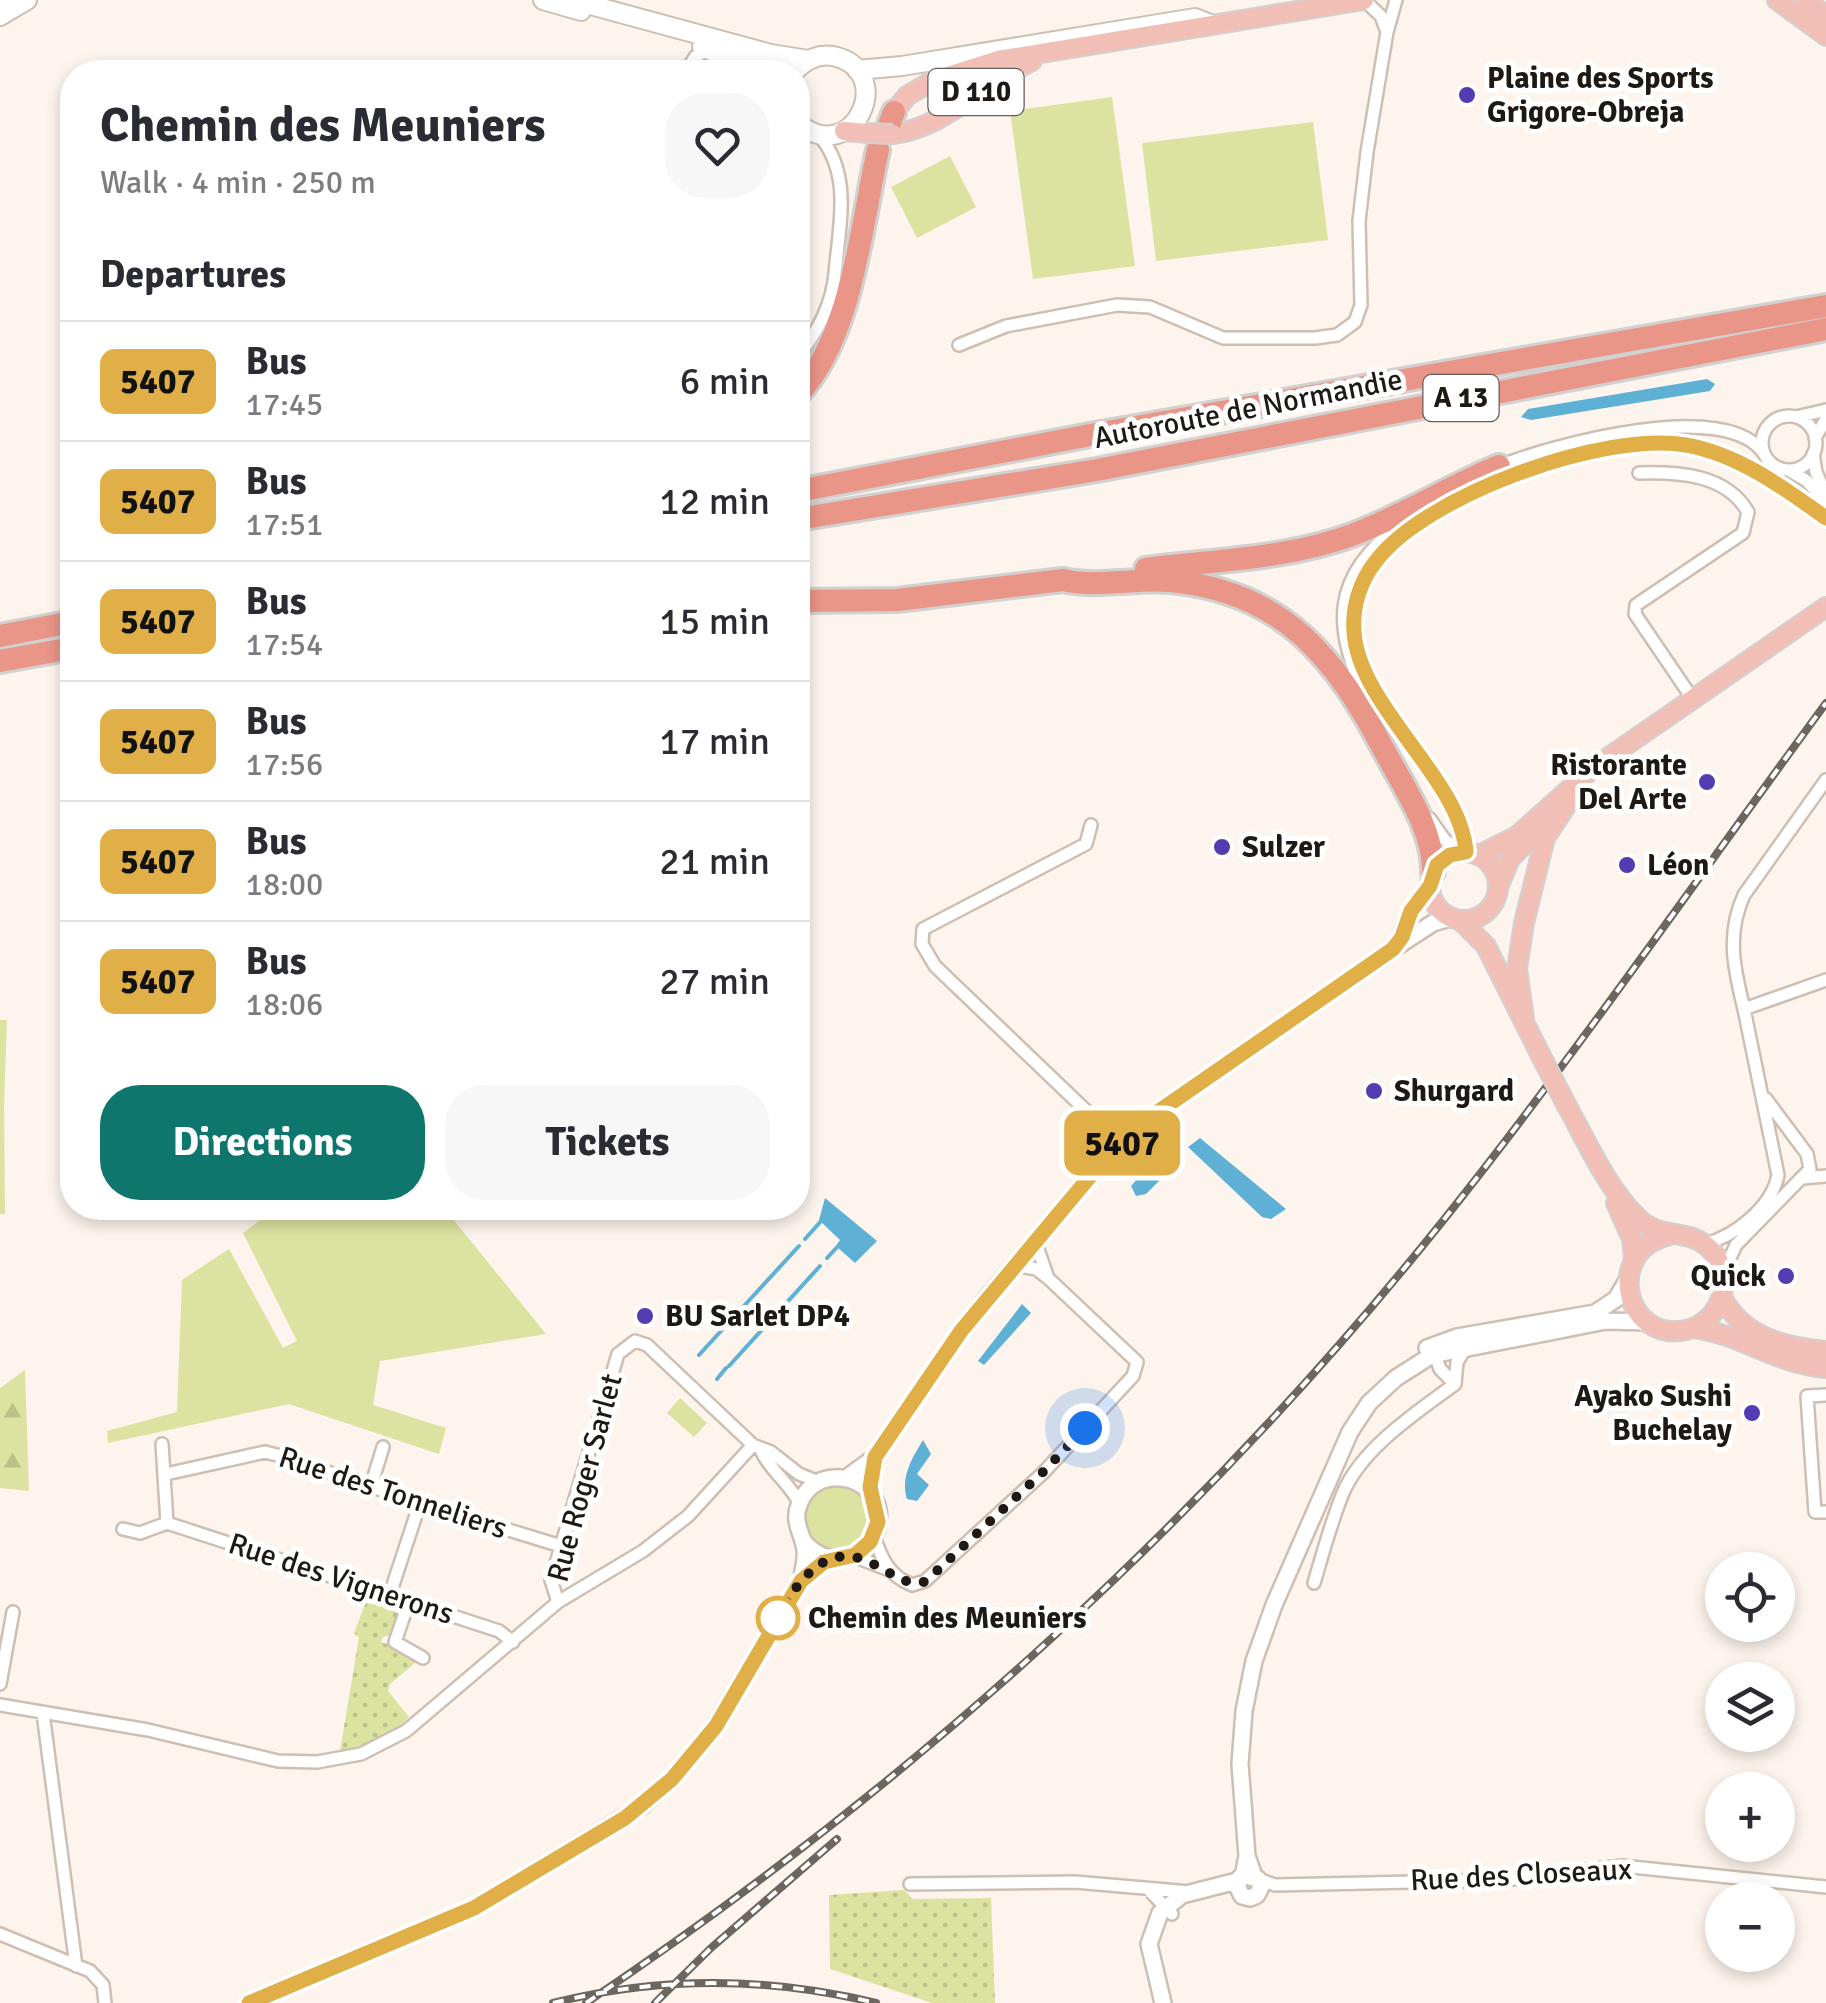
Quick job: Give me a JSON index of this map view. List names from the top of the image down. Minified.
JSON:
{"streets":{"highway":["A 13","Autoroute de Normandie"],"main road":["D 110"],"street":["Rue Roger Sarlet","Rue des Tonneliers","Rue des Vignerons","Rue des Closeaux"]},"crossings":[["Rue Roger Sarlet","Rue des Tonneliers"]],"places":["Plaine des Sports Grigore-Obreja","Ristorante Del Arte","Sulzer","Léon","Shurgard","Quick","BU Sarlet DP4","Ayako Sushi Buchelay","Chemin des Meuniers"],"lines":["bus line 5407"],"page":{"on_map":"5407","heading":[["Chemin des Meuniers","Walk · 4 min · 250 m"],"Departures"],"list":[{"mark":"5407","name":"Bus","note":"17:45","value":"6 min"},{"mark":"5407","name":"Bus","note":"17:51","value":"12 min"},{"mark":"5407","name":"Bus","note":"17:54","value":"15 min"},{"mark":"5407","name":"Bus","note":"17:56","value":"17 min"},{"mark":"5407","name":"Bus","note":"18:00","value":"21 min"},{"mark":"5407","name":"Bus","note":"18:06","value":"27 min"}],"buttons":["Directions","Tickets"],"map_buttons":["+","−"]}}
